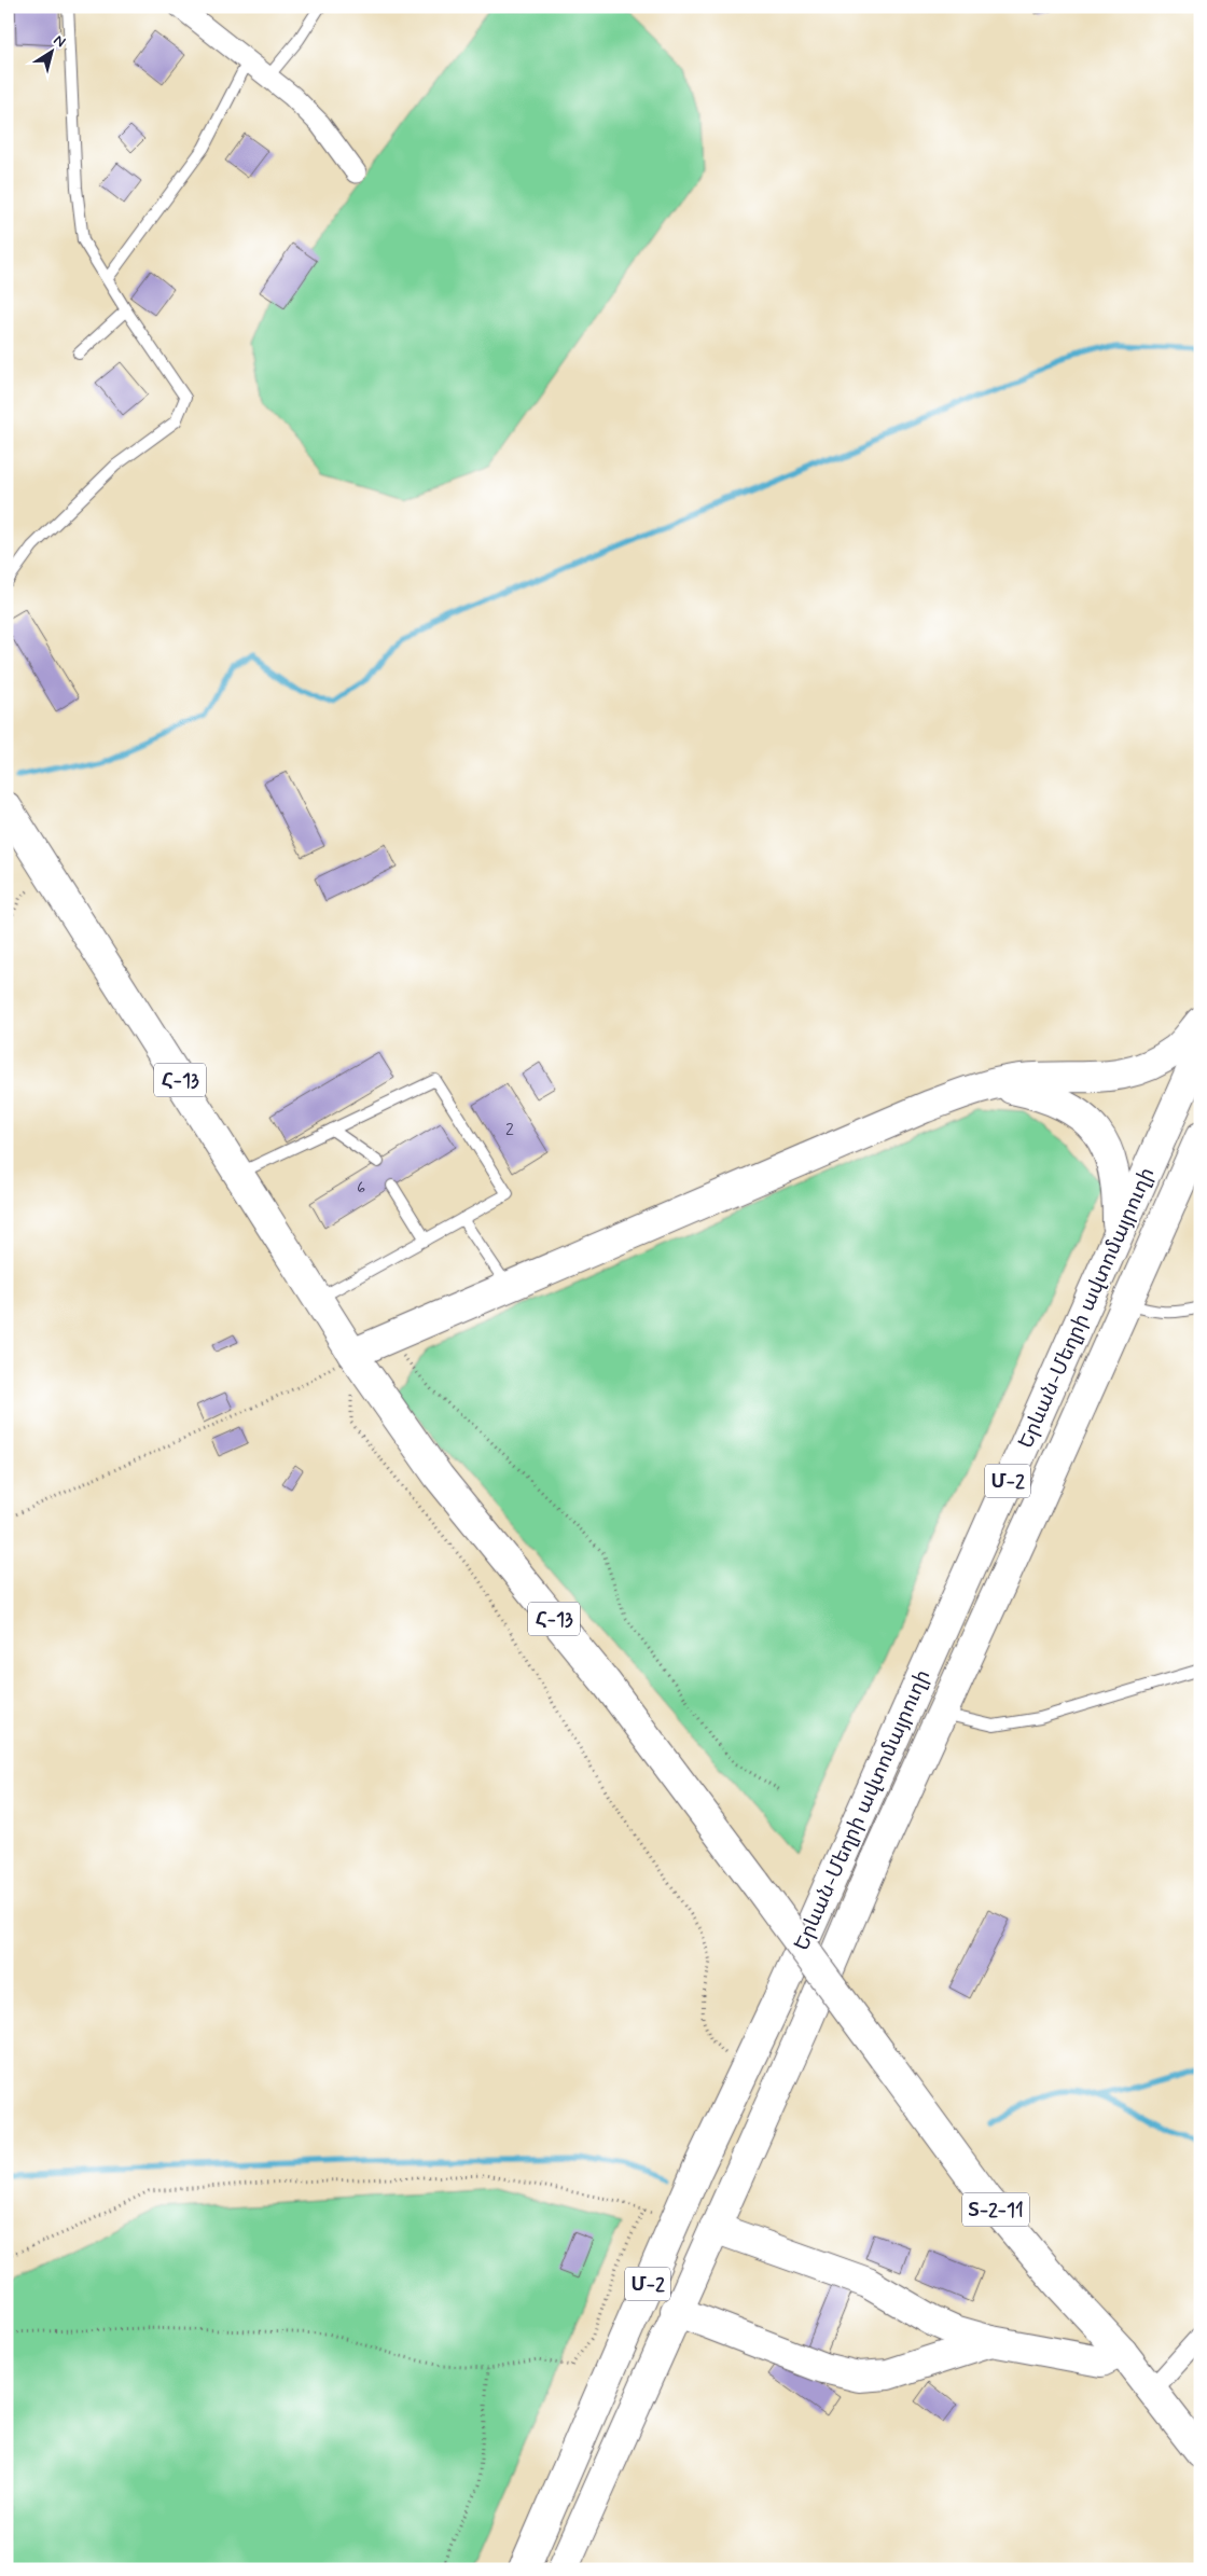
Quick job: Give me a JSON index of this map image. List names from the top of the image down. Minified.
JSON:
{"streets":{"main road":["Հ-13","Երևան-Մեղրի ավտոմայրուղի","Մ-2","Տ-2-11"]},"crossings":[["Հ-13","Տ-2-11"]],"house_numbers":["2","6"],"north":"top right"}
